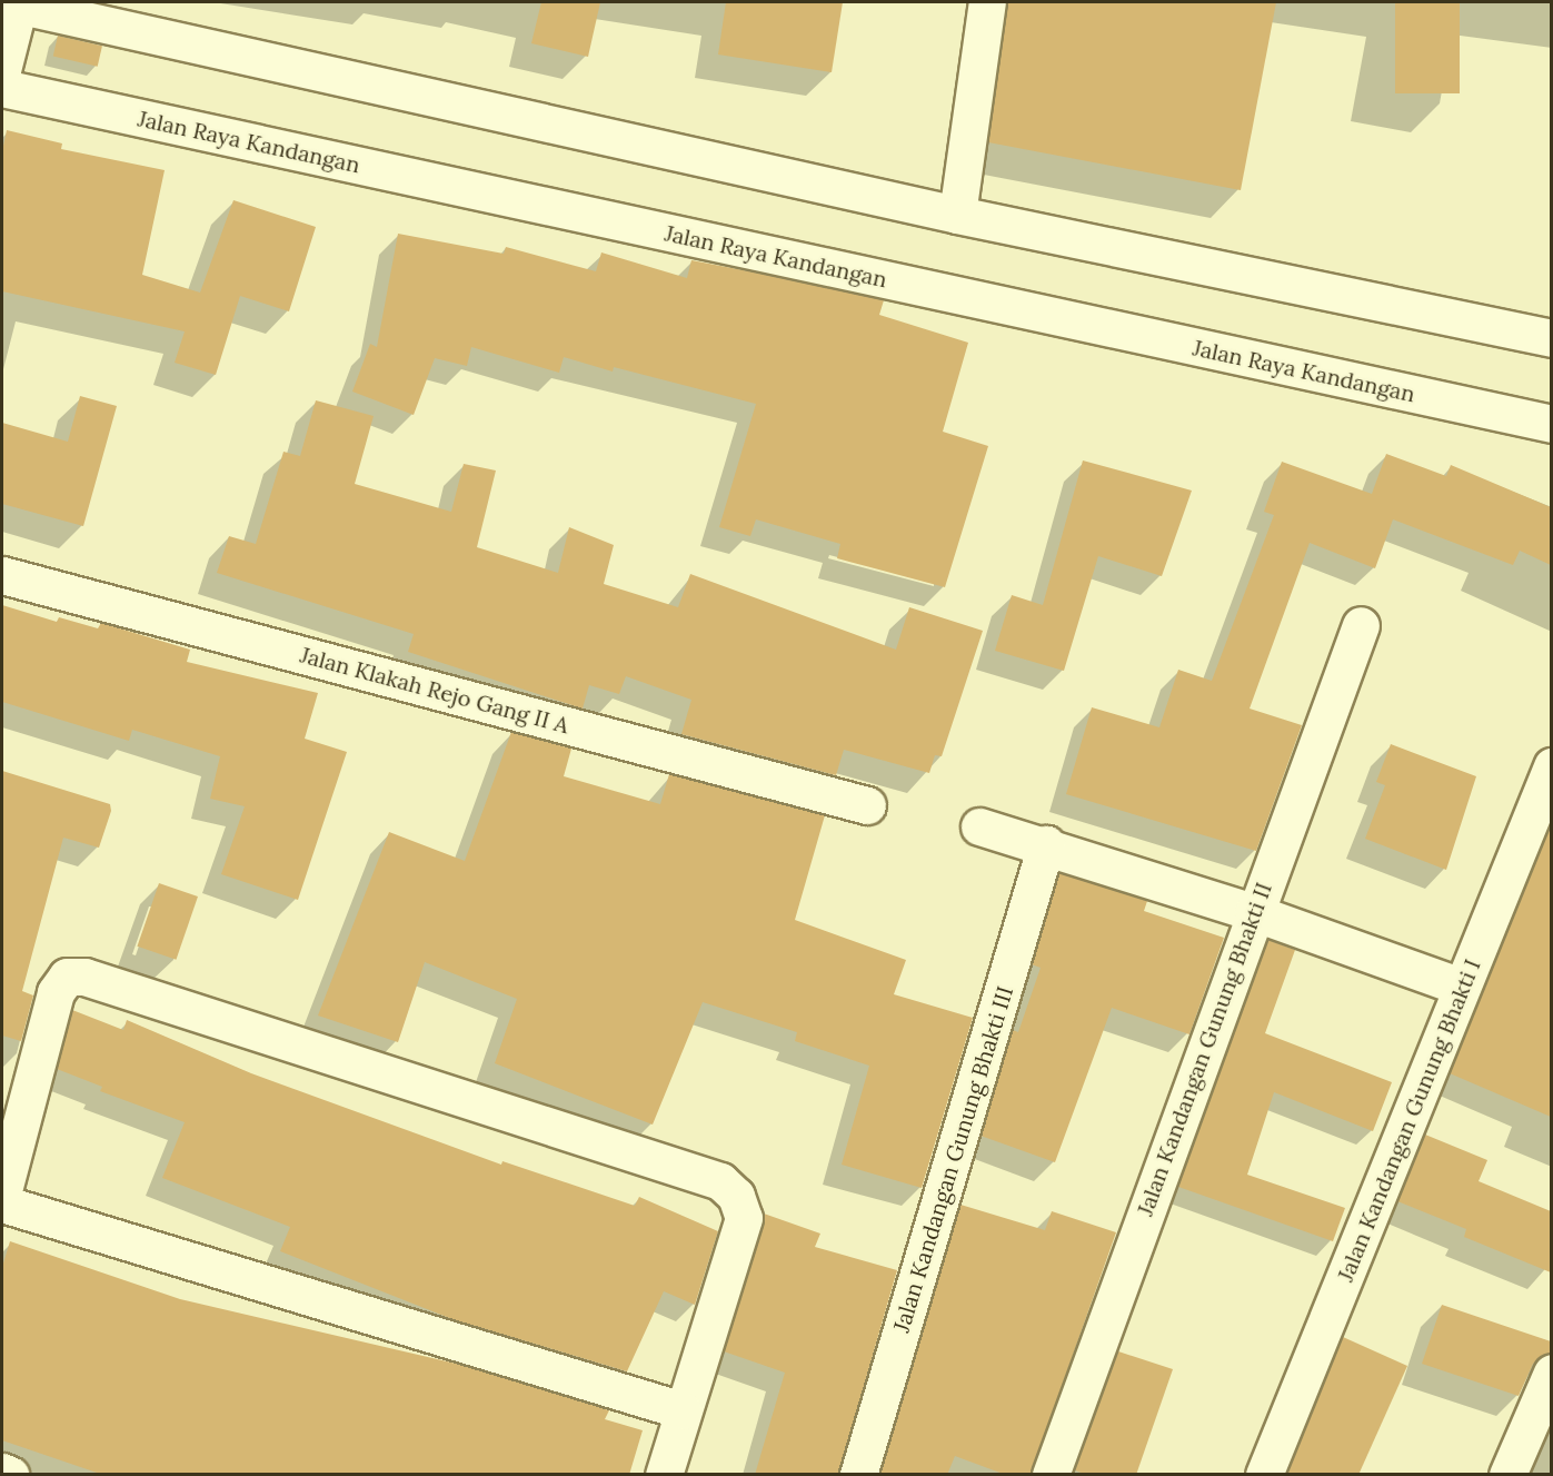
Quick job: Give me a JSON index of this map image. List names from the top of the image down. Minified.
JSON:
{"streets":{"street":["Jalan Raya Kandangan","Jalan Klakah Rejo Gang II A","Jalan Kandangan Gunung Bhakti II","Jalan Kandangan Gunung Bhakti I","Jalan Kandangan Gunung Bhakti III"]}}
